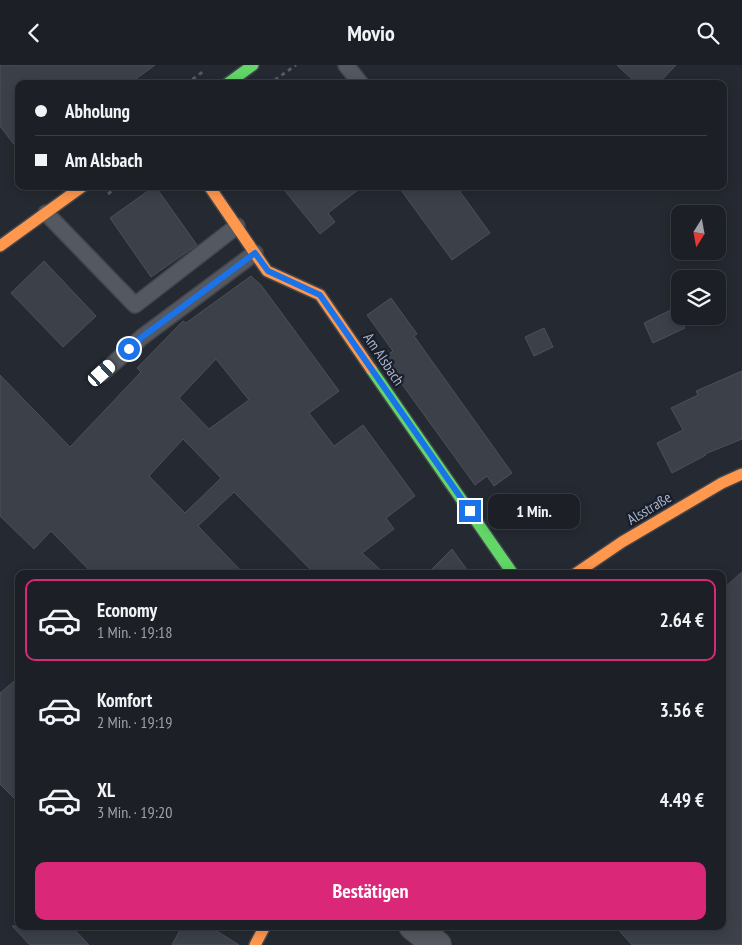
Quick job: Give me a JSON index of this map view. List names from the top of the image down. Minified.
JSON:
{"streets":{"street":["Am Alsbach","Alsstraße"]},"north":"bottom","page":{"header":"Movio","banner":["Abholung","Am Alsbach"],"bubble":"1 Min.","list":[{"name":"Economy","note":"1 Min. · 19:18","value":"2.64 €"},{"name":"Komfort","note":"2 Min. · 19:19","value":"3.56 €"},{"name":"XL","note":"3 Min. · 19:20","value":"4.49 €"}],"buttons":"Bestätigen"}}
